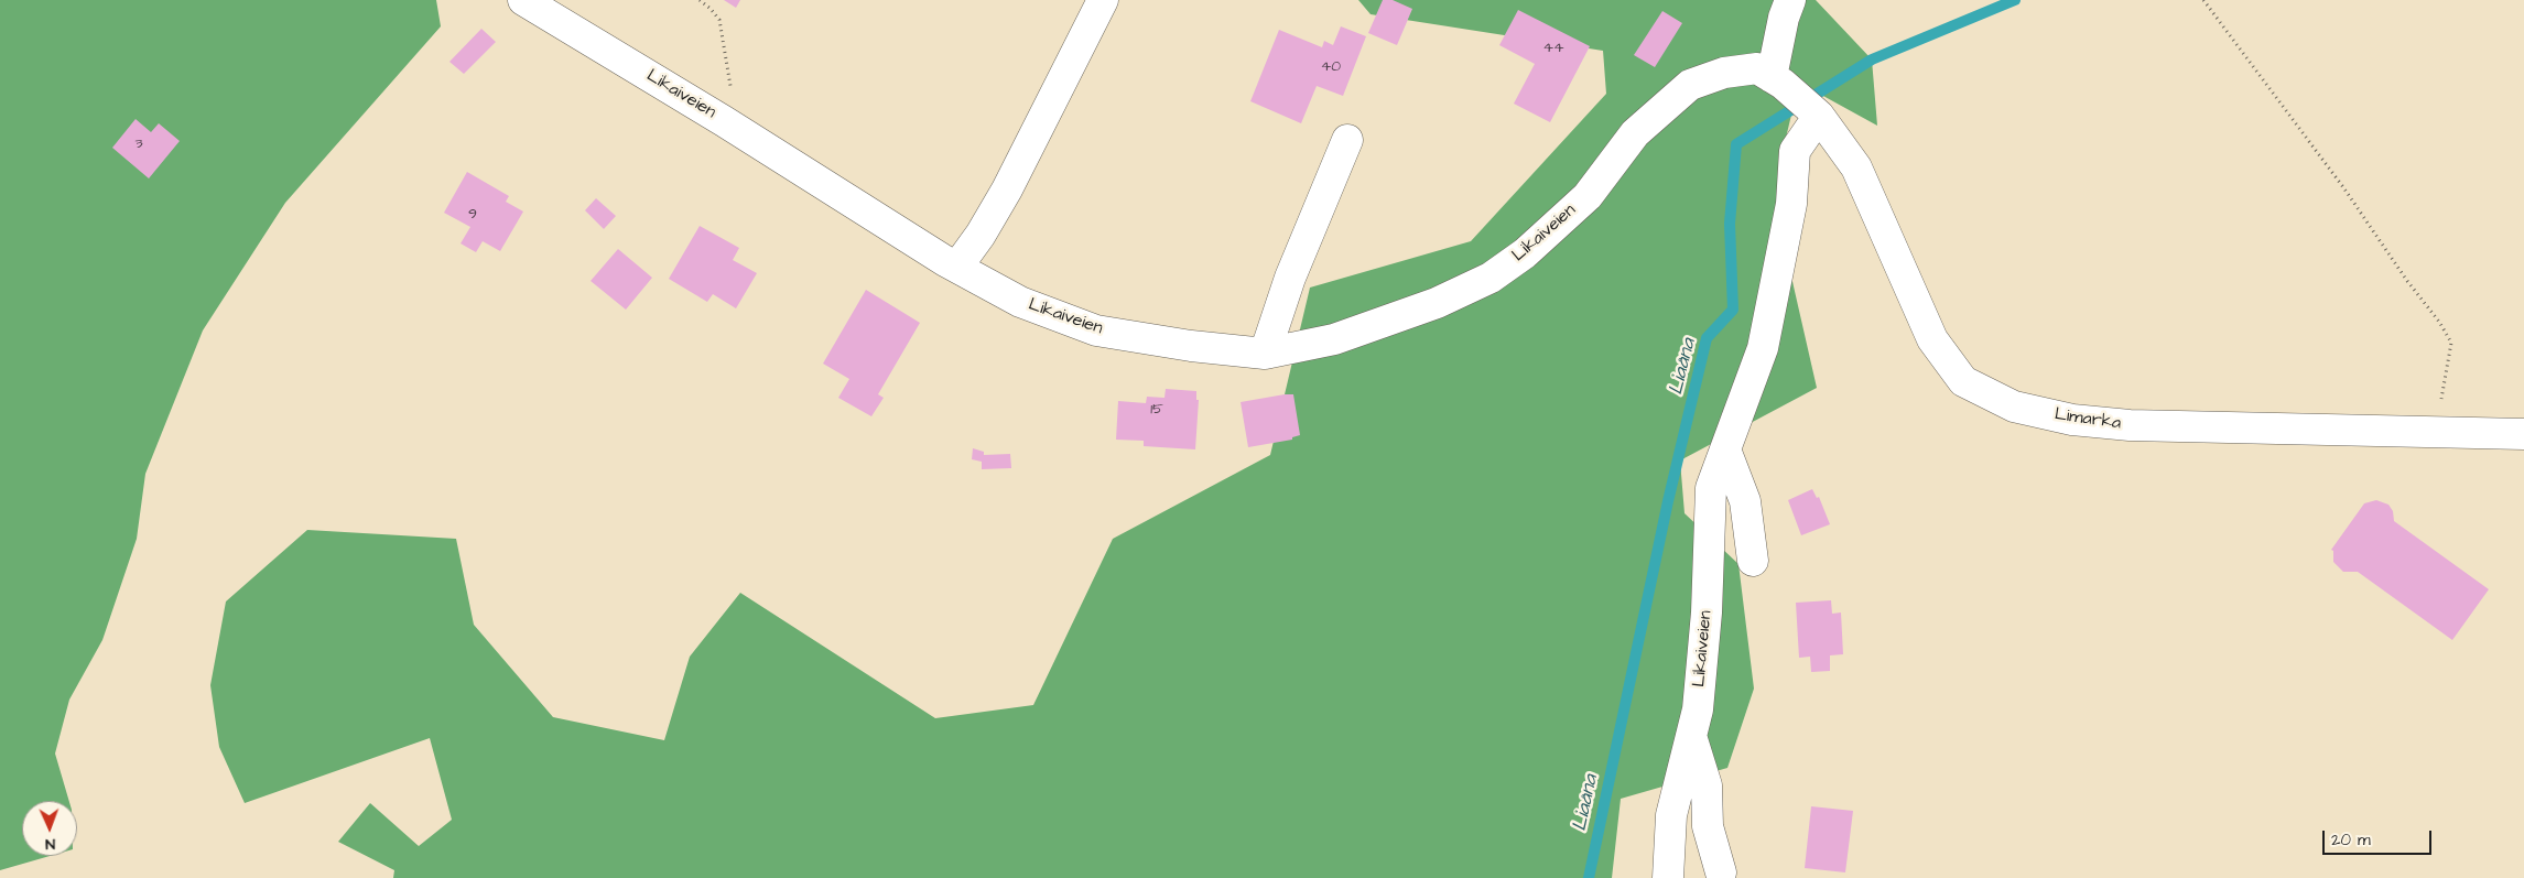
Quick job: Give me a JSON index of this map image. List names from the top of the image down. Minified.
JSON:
{"streets":{"street":["Likaiveien","Limarka"]},"crossings":[["Likaiveien","Limarka"]],"water":["Liaåna"],"house_numbers":["44","40","3","9","15"],"scale_bar":"20 m","north":"bottom"}
